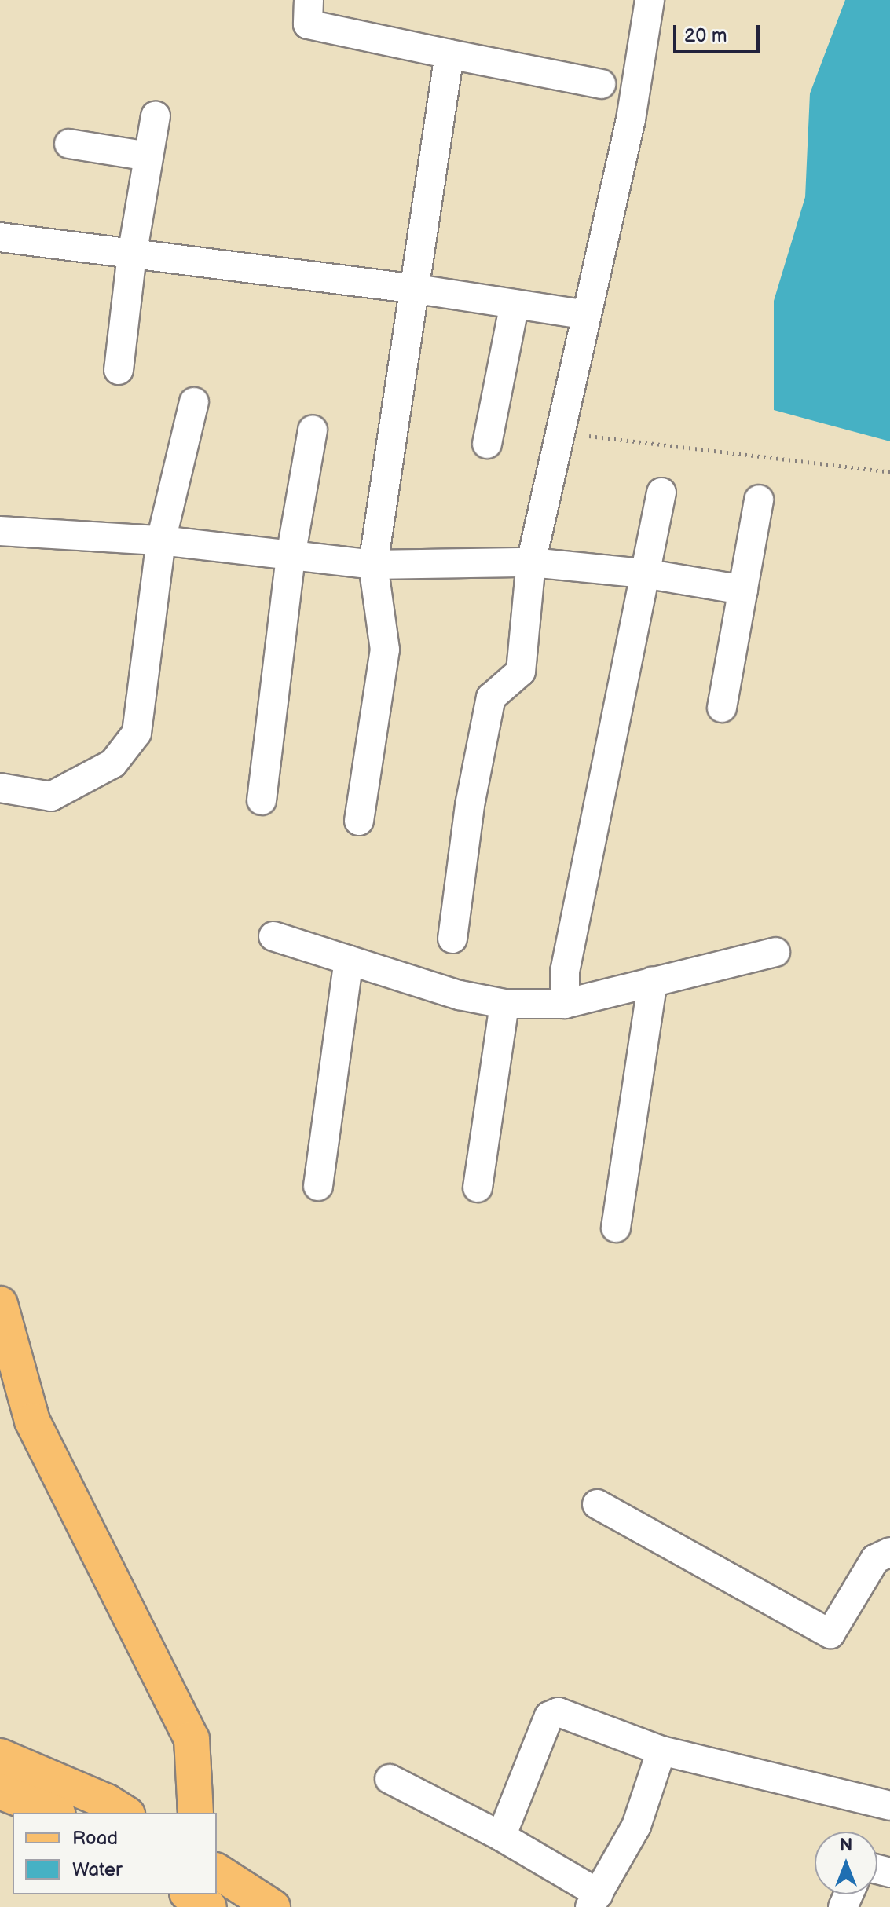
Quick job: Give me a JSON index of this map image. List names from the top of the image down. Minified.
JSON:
{"legend":["Road","Water"],"scale_bar":"20 m","north":"top"}
